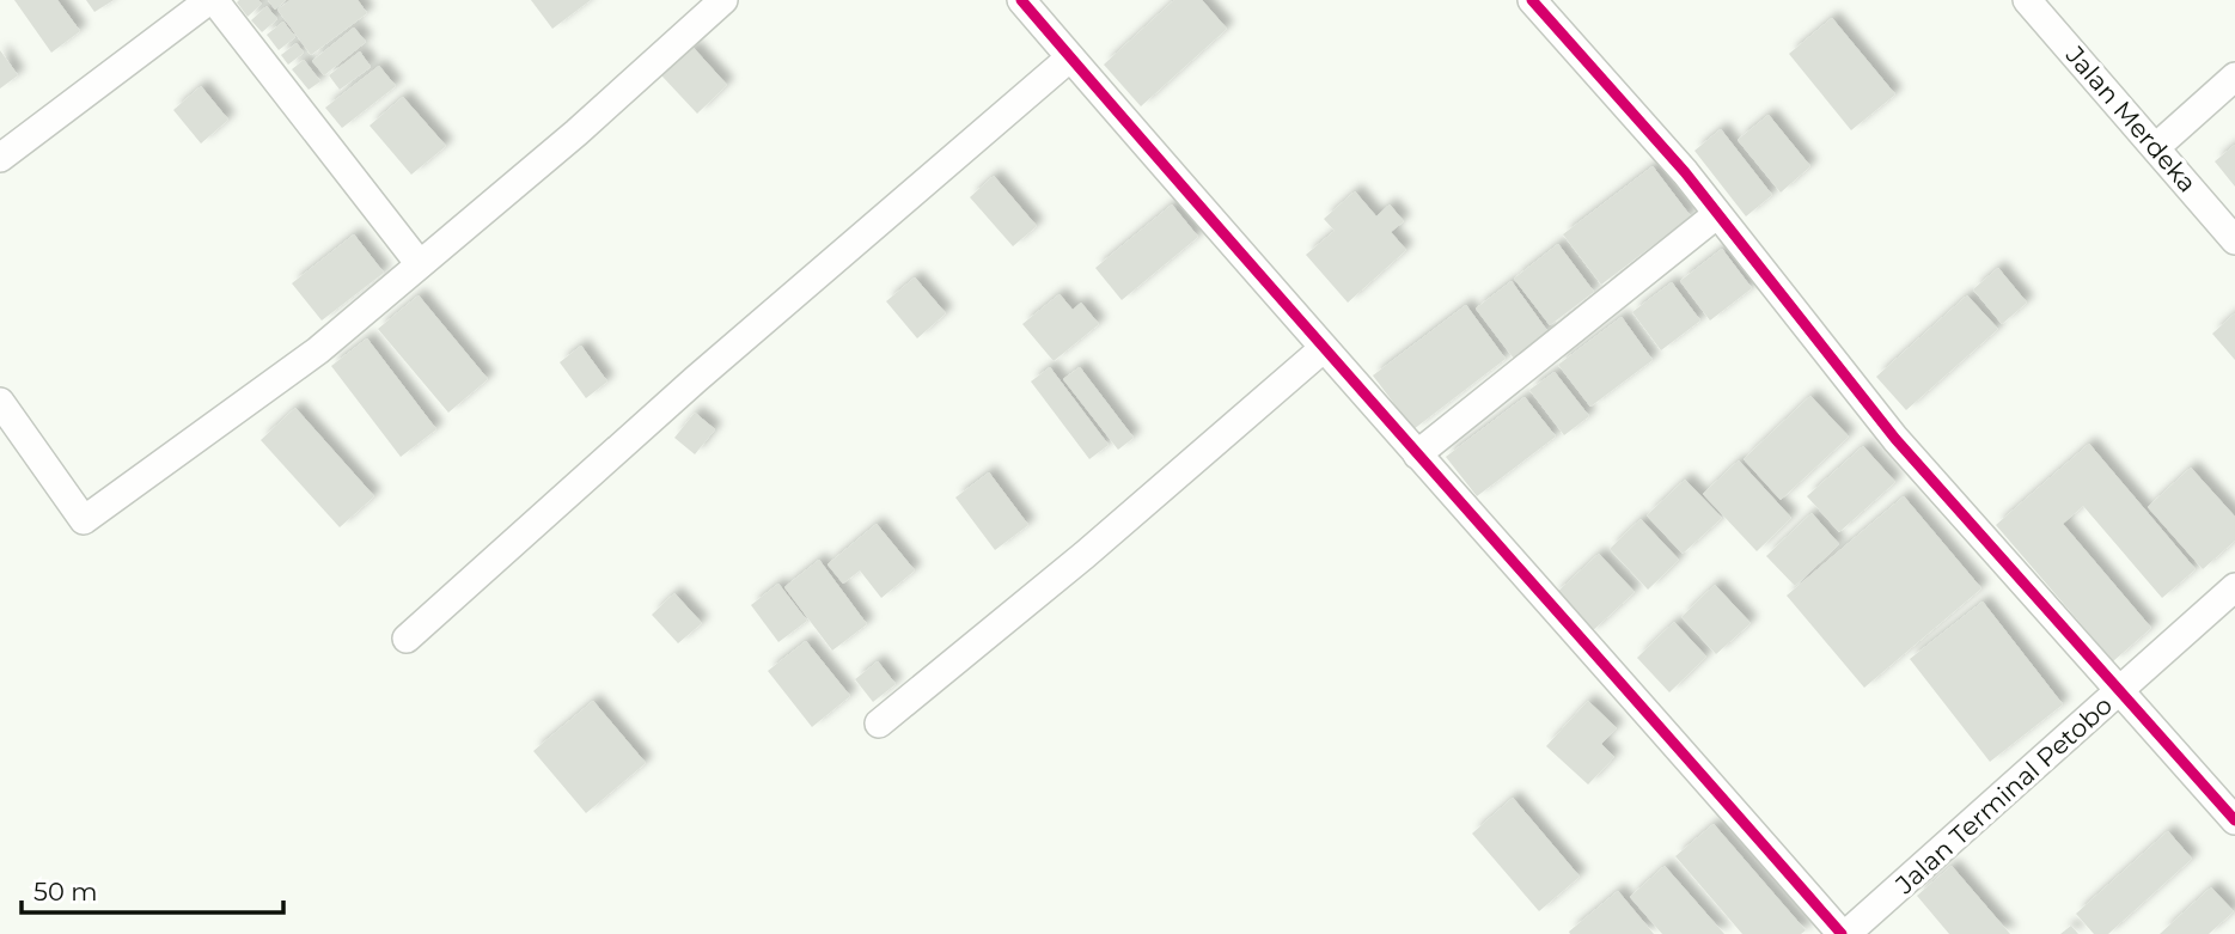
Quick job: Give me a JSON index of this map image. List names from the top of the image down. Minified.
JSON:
{"streets":{"street":["Jalan Merdeka","Jalan Terminal Petobo"]},"scale_bar":"50 m"}
